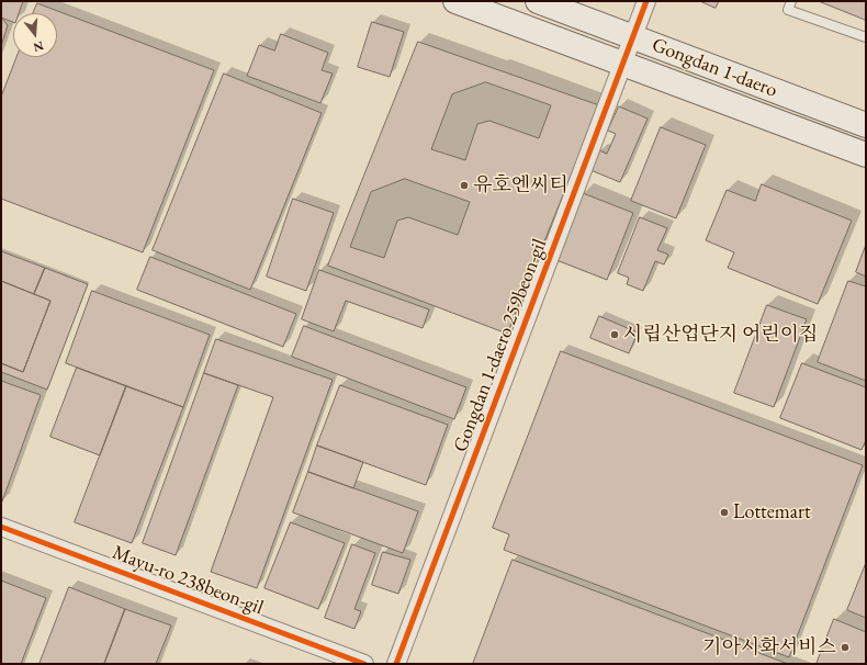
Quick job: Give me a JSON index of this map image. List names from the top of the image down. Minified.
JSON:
{"streets":{"main road":["Gongdan 1-daero"],"street":["Gongdan 1-daero 259beon-gil","Mayu-ro 238beon-gil"]},"crossings":[["Gongdan 1-daero","Gongdan 1-daero 259beon-gil"]],"places":["유호엔씨티","시립산업단지 어린이집","Lottemart","기아시화서비스"],"north":"bottom"}
